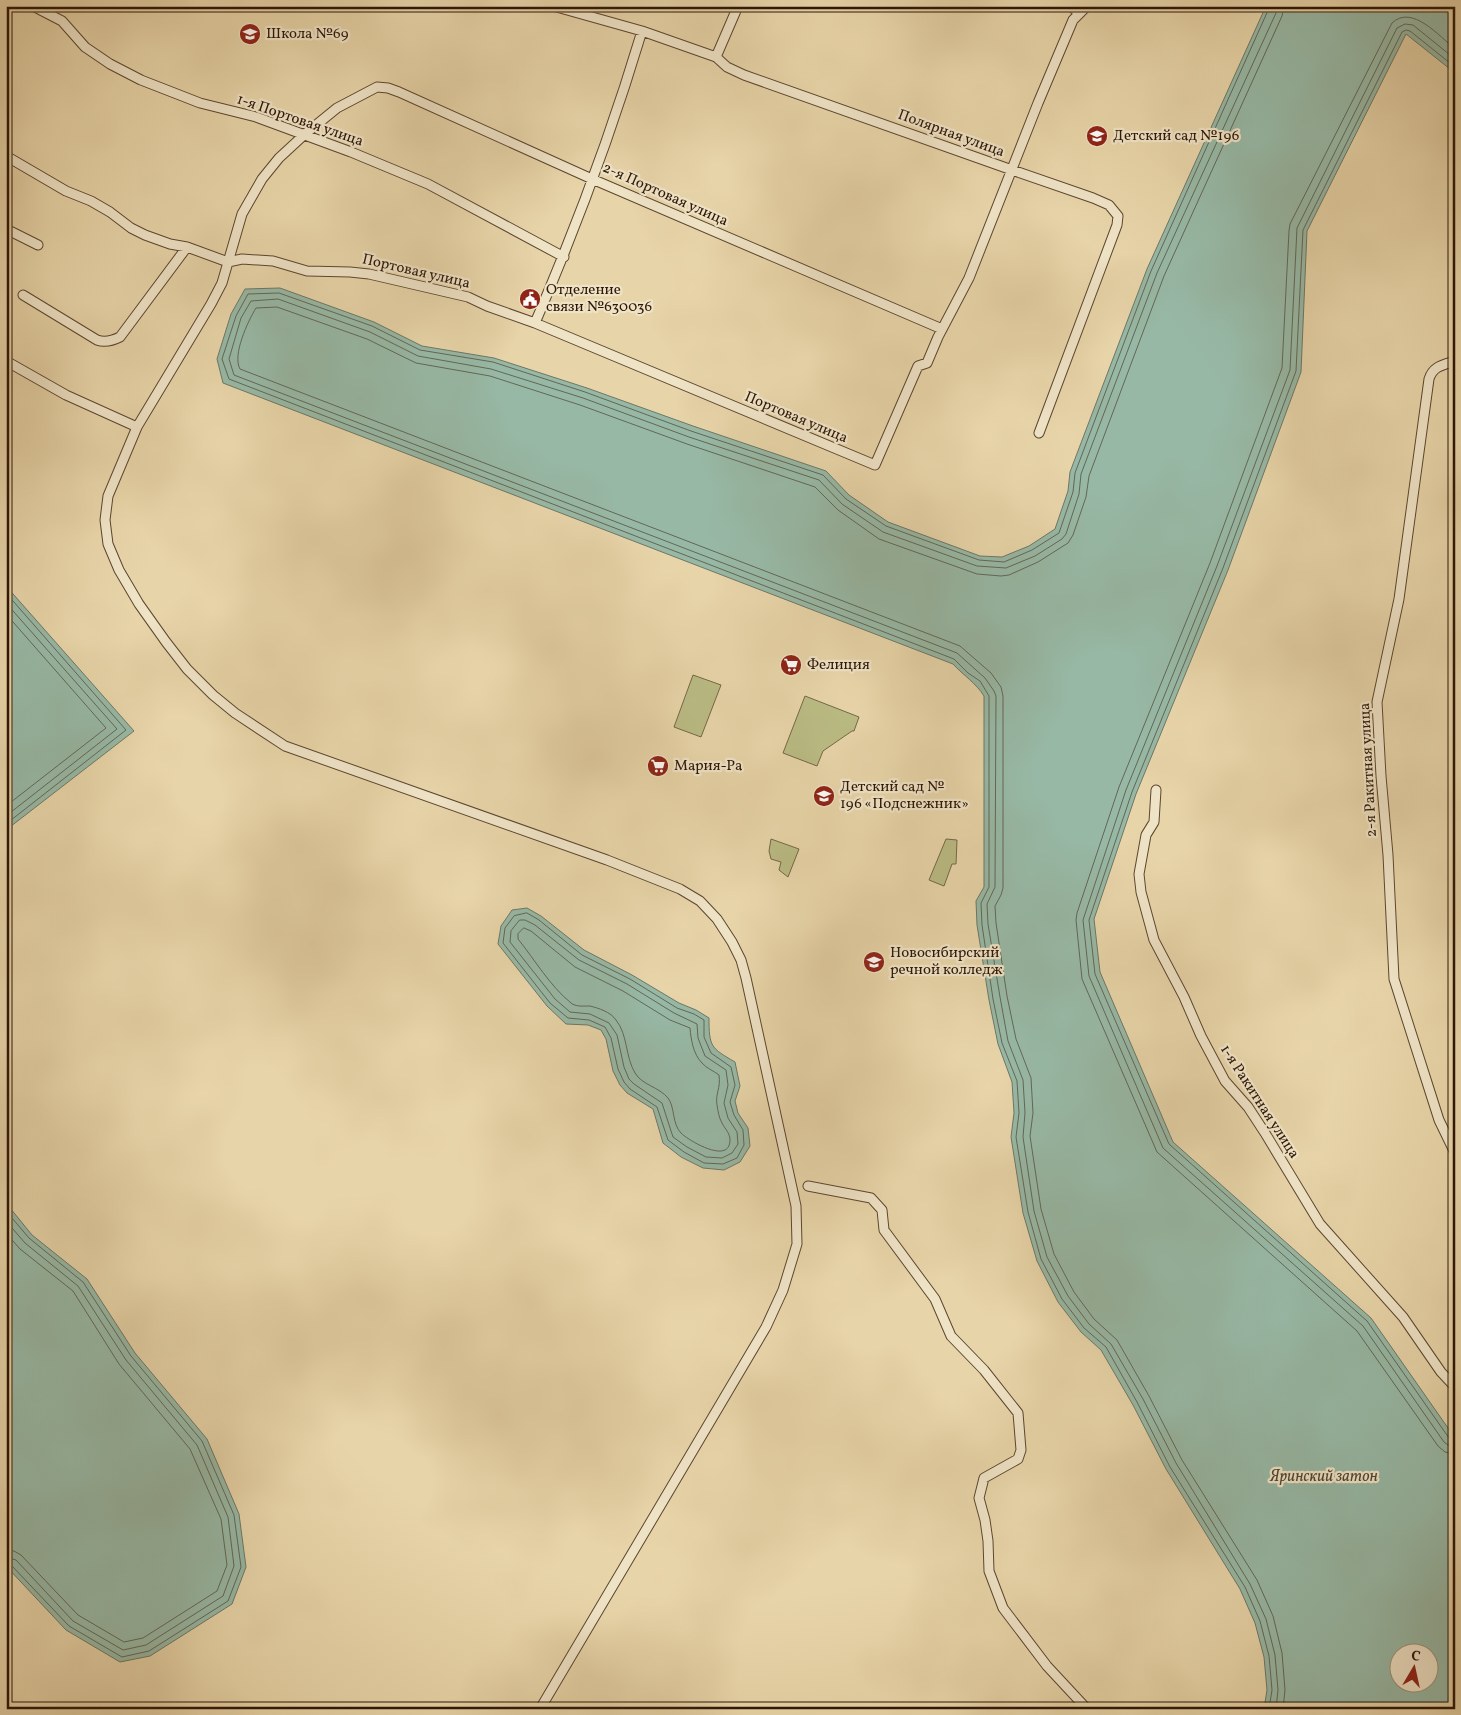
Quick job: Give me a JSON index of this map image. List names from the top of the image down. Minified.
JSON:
{"streets":{"street":["1-я Портовая улица","Полярная улица","2-я Портовая улица","Портовая улица","2-я Ракитная улица","1-я Ракитная улица"]},"crossings":[["1-я Портовая улица","2-я Портовая улица"],["2-я Портовая улица","Портовая улица"]],"water":["Яринский затон"],"places":{"school or university":["Школа №69","Детский сад №196","Детский сад № 196 «Подснежник»","Новосибирский речной колледж"],"public building":["Отделение связи №630036"],"supermarket":["Фелиция","Мария-Ра"]},"north":"top"}
